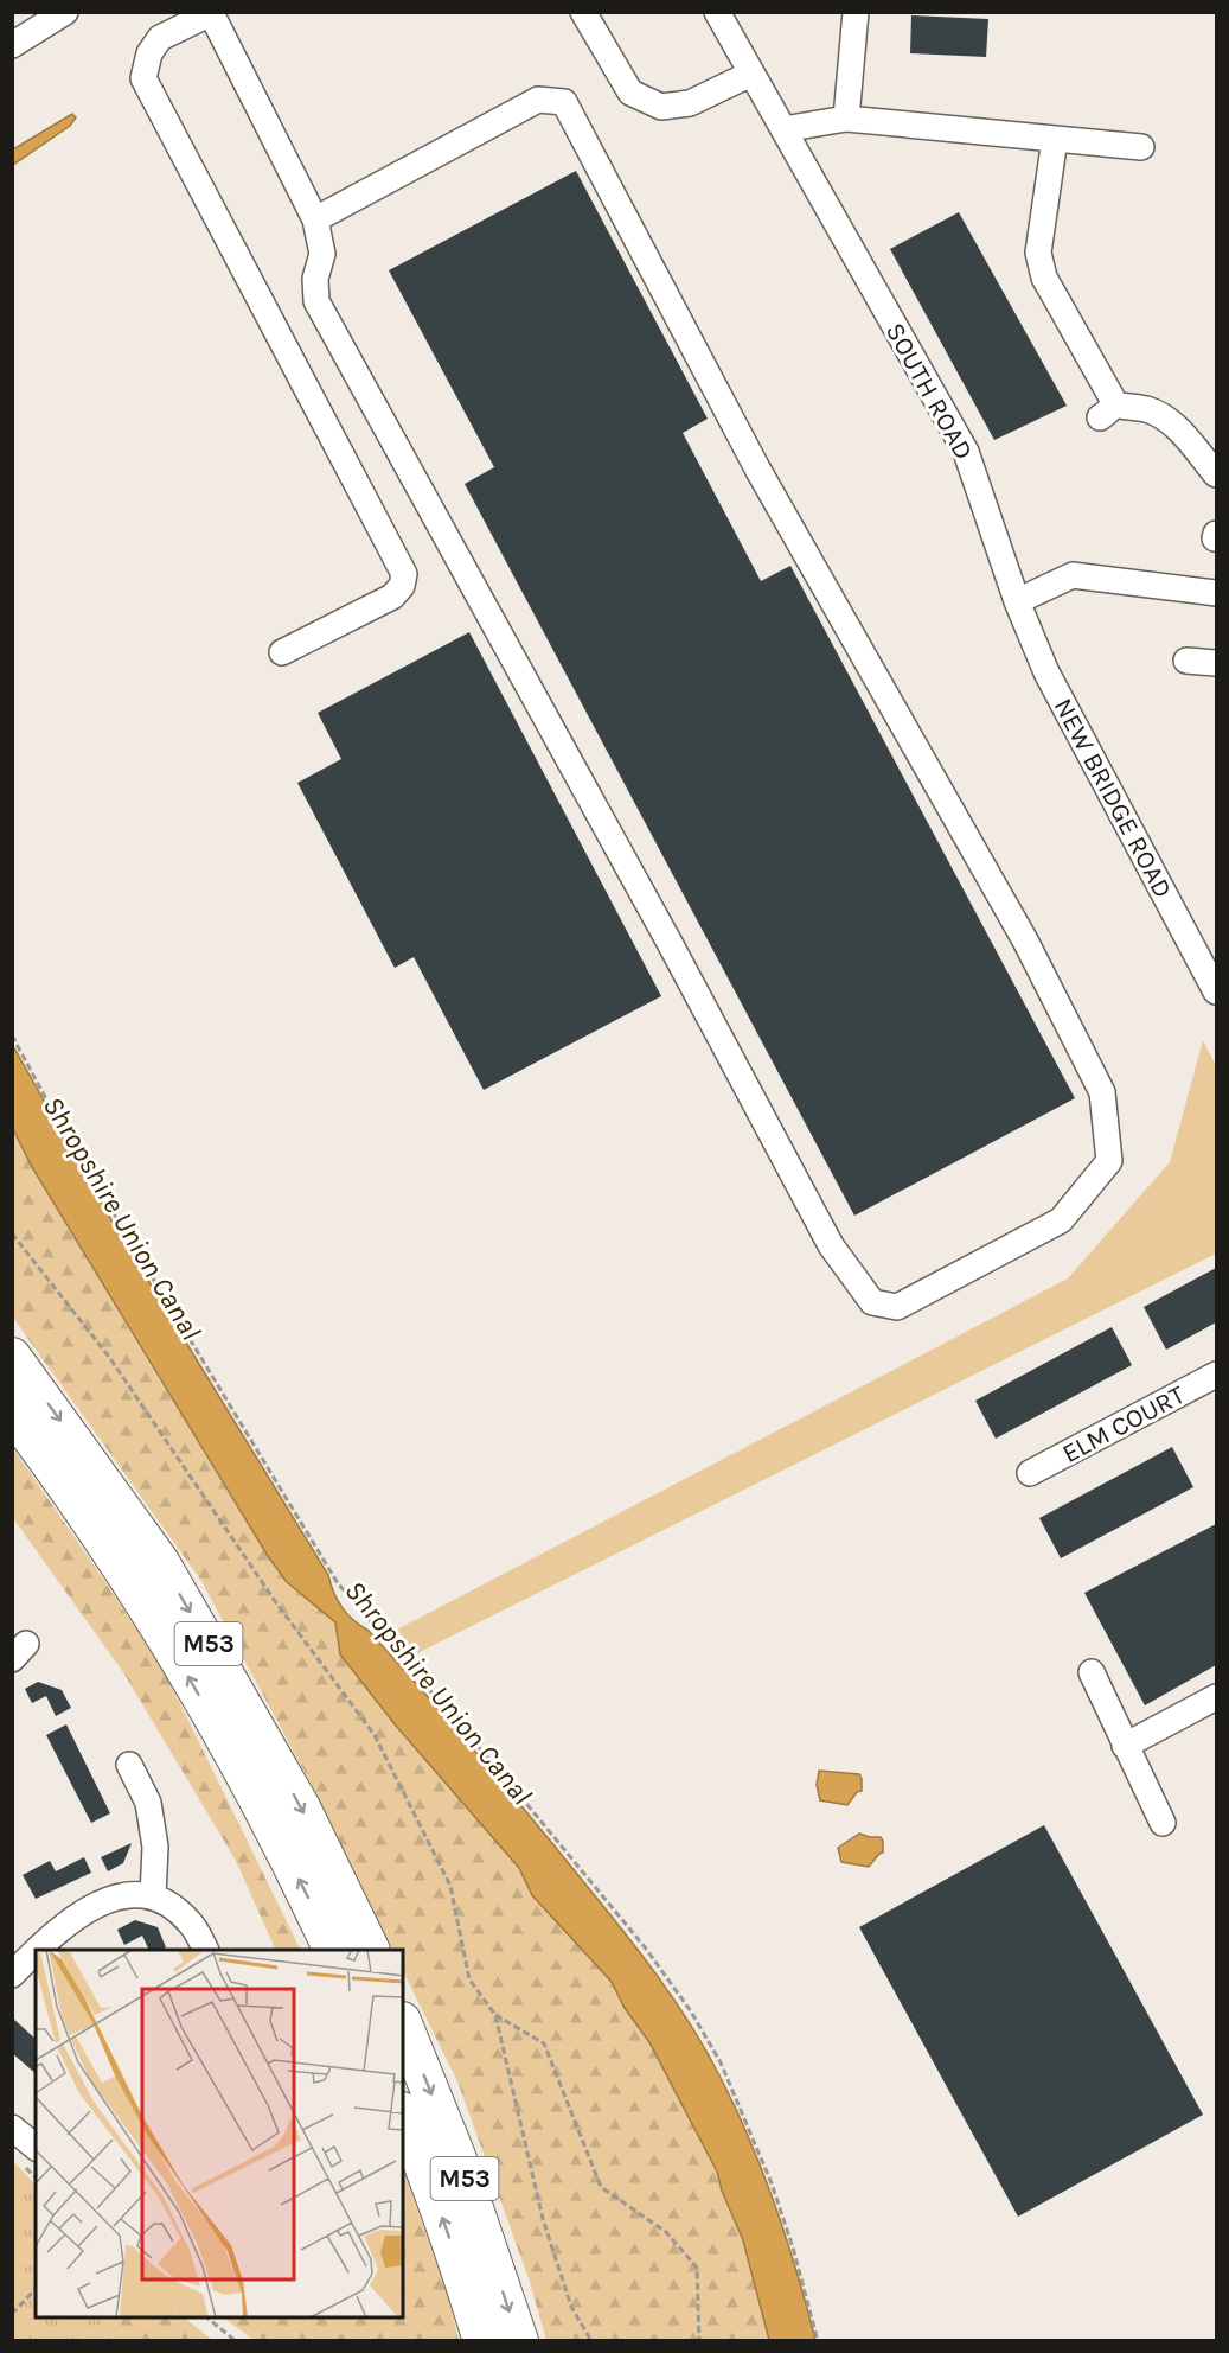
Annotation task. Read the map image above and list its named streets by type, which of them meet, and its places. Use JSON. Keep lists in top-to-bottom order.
{
  "streets": {
    "highway": ["M53"],
    "street": ["SOUTH ROAD", "NEW BRIDGE ROAD", "ELM COURT"]
  },
  "crossings": [
    ["SOUTH ROAD", "NEW BRIDGE ROAD"]
  ],
  "water": ["Shropshire Union Canal"]
}
